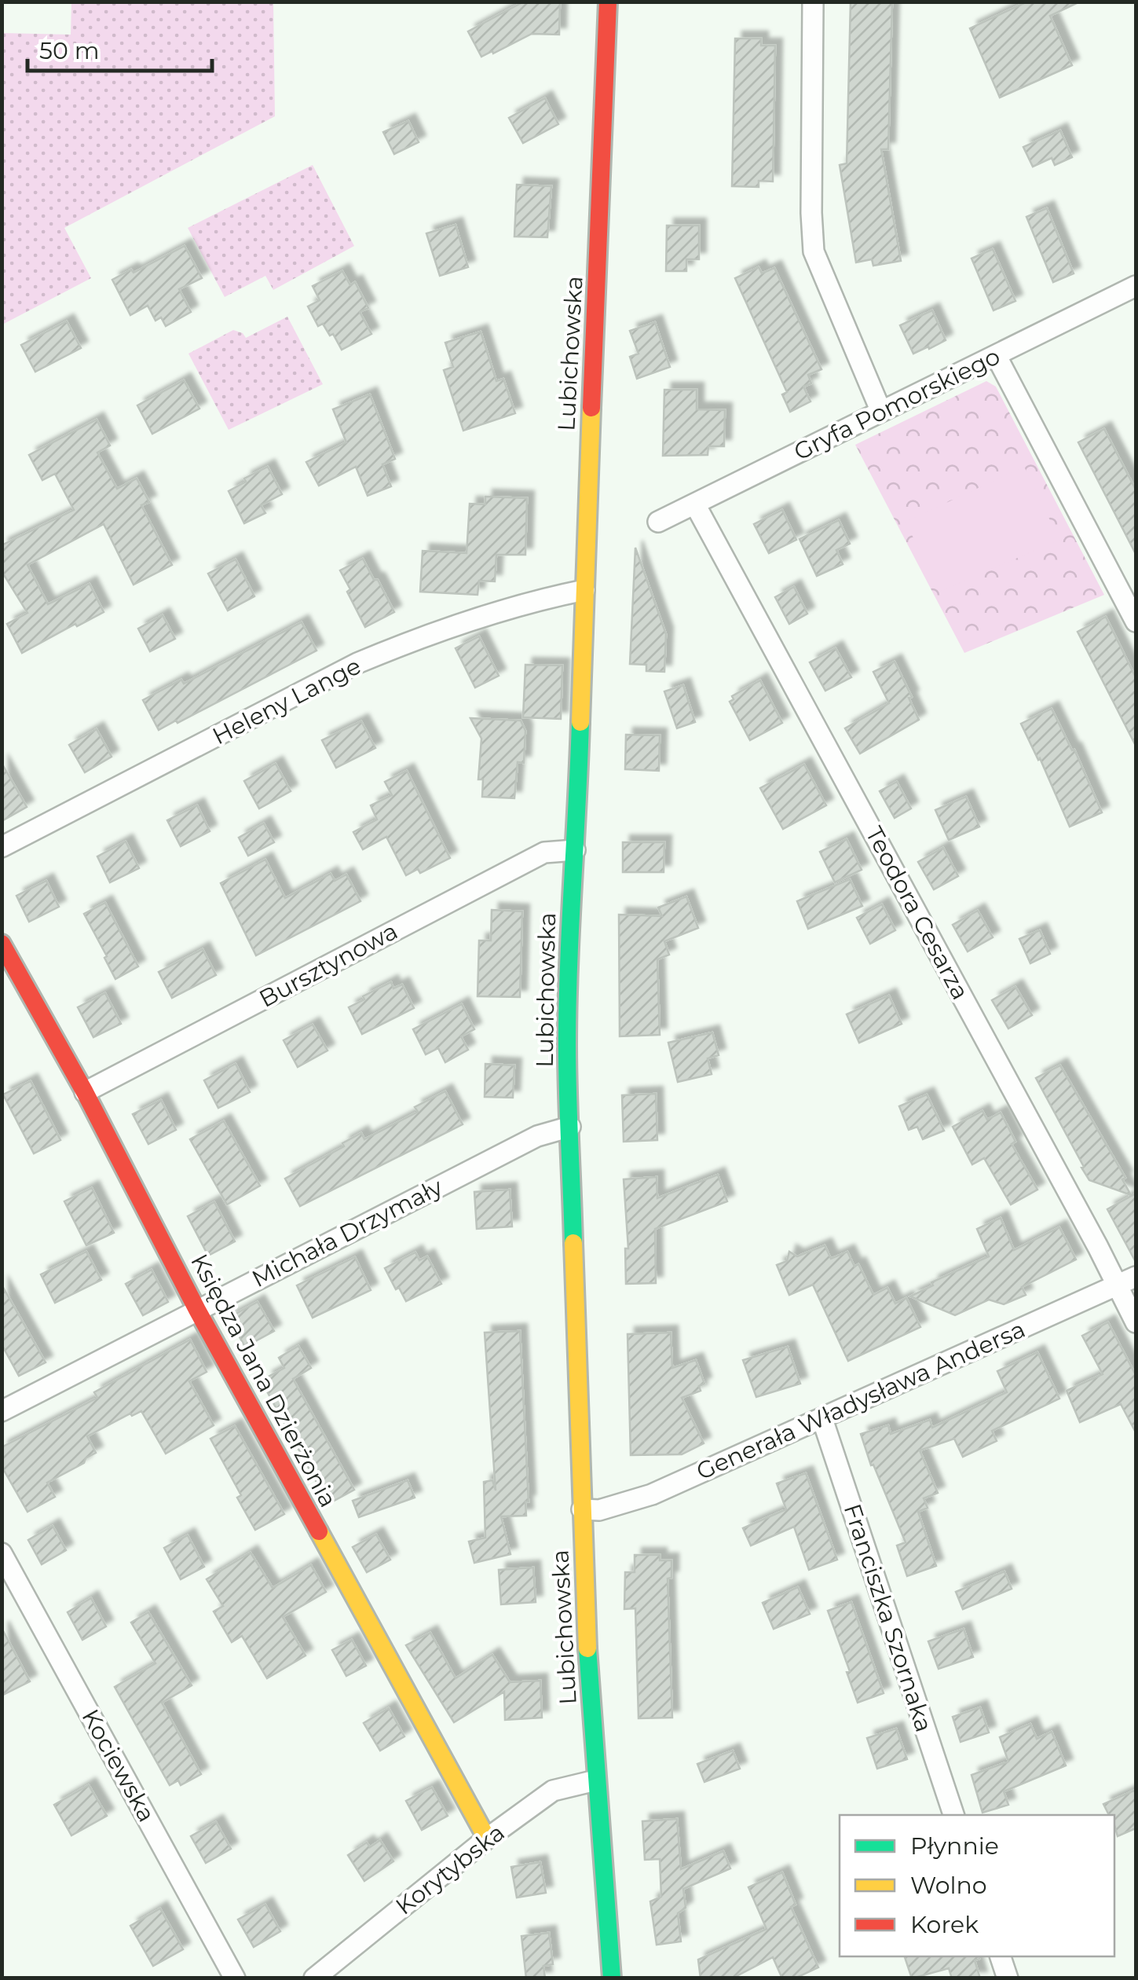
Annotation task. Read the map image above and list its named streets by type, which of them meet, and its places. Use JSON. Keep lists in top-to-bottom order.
{
  "streets": {
    "street": [
      "Lubichowska",
      "Gryfa Pomorskiego",
      "Heleny Lange",
      "Teodora Cesarza",
      "Bursztynowa",
      "Michała Drzymały",
      "Księdza Jana Dzierżonia",
      "Generała Władysława Andersa",
      "Franciszka Szornaka",
      "Kociewska",
      "Korytybska"
    ]
  },
  "crossings": [
    ["Lubichowska", "Heleny Lange"],
    ["Lubichowska", "Bursztynowa"],
    ["Lubichowska", "Michała Drzymały"],
    ["Lubichowska", "Generała Władysława Andersa"],
    ["Lubichowska", "Korytybska"],
    ["Gryfa Pomorskiego", "Teodora Cesarza"],
    ["Teodora Cesarza", "Generała Władysława Andersa"],
    ["Bursztynowa", "Księdza Jana Dzierżonia"],
    ["Michała Drzymały", "Księdza Jana Dzierżonia"],
    ["Księdza Jana Dzierżonia", "Korytybska"],
    ["Generała Władysława Andersa", "Franciszka Szornaka"]
  ],
  "legend": ["Płynnie", "Wolno", "Korek"],
  "scale_bar": "50 m"
}
